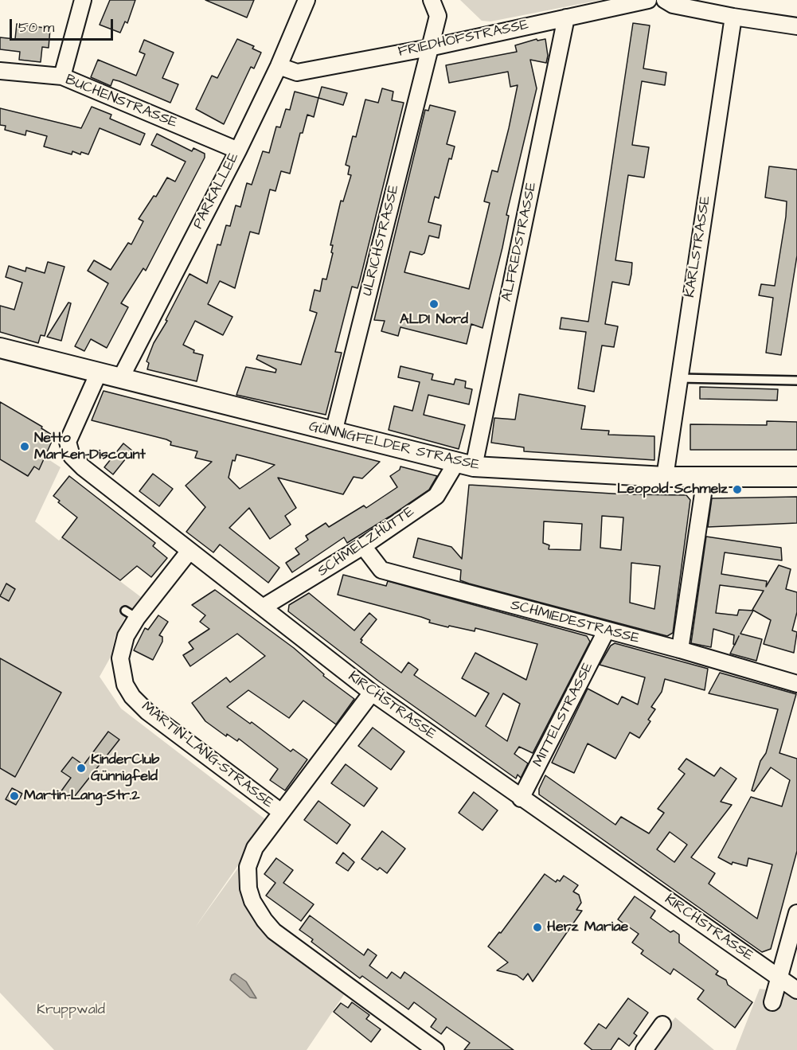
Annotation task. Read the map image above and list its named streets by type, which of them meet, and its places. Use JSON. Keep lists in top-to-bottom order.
{
  "streets": {
    "street": [
      "FRIEDHOFSTRASSE",
      "BUCHENSTRASSE",
      "PARKALLEE",
      "ULRICHSTRASSE",
      "ALFREDSTRASSE",
      "KARLSTRASSE",
      "GÜNNIGFELDER STRASSE",
      "SCHMELZHÜTTE",
      "SCHMIEDESTRASSE",
      "KIRCHSTRASSE",
      "MITTELSTRASSE",
      "MARTIN-LANG-STRASSE"
    ]
  },
  "crossings": [
    ["FRIEDHOFSTRASSE", "PARKALLEE"],
    ["FRIEDHOFSTRASSE", "ULRICHSTRASSE"],
    ["FRIEDHOFSTRASSE", "ALFREDSTRASSE"],
    ["BUCHENSTRASSE", "PARKALLEE"],
    ["PARKALLEE", "GÜNNIGFELDER STRASSE"],
    ["ULRICHSTRASSE", "GÜNNIGFELDER STRASSE"],
    ["ALFREDSTRASSE", "GÜNNIGFELDER STRASSE"],
    ["ALFREDSTRASSE", "SCHMELZHÜTTE"],
    ["KARLSTRASSE", "GÜNNIGFELDER STRASSE"],
    ["GÜNNIGFELDER STRASSE", "SCHMELZHÜTTE"],
    ["GÜNNIGFELDER STRASSE", "KIRCHSTRASSE"],
    ["SCHMELZHÜTTE", "SCHMIEDESTRASSE"],
    ["SCHMELZHÜTTE", "KIRCHSTRASSE"],
    ["SCHMIEDESTRASSE", "MITTELSTRASSE"],
    ["KIRCHSTRASSE", "MITTELSTRASSE"],
    ["KIRCHSTRASSE", "MARTIN-LANG-STRASSE"]
  ],
  "parks": ["Kruppwald"],
  "places": [
    "ALDI Nord",
    "Netto Marken-Discount",
    "Leopold Schmelz",
    "KinderClub Günnigfeld",
    "Martin-Lang-Str.2",
    "Herz Mariae"
  ],
  "scale_bar": "50 m"
}
